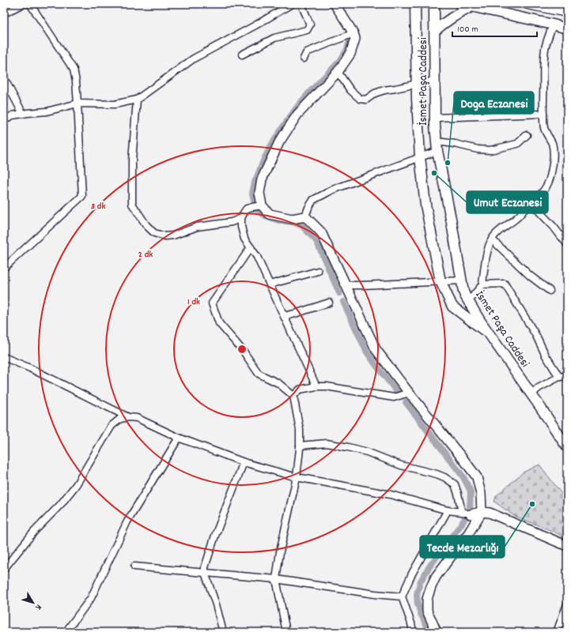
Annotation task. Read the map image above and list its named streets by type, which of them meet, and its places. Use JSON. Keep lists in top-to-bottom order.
{
  "streets": {
    "main road": ["İsmet Paşa Caddesi"]
  },
  "places": ["Doga Eczanesi", "Umut Eczanesi", "Tecde Mezarlığı"],
  "scale_bar": "100 m",
  "north": "bottom right",
  "rings": ["3 dk", "2 dk", "1 dk"]
}
